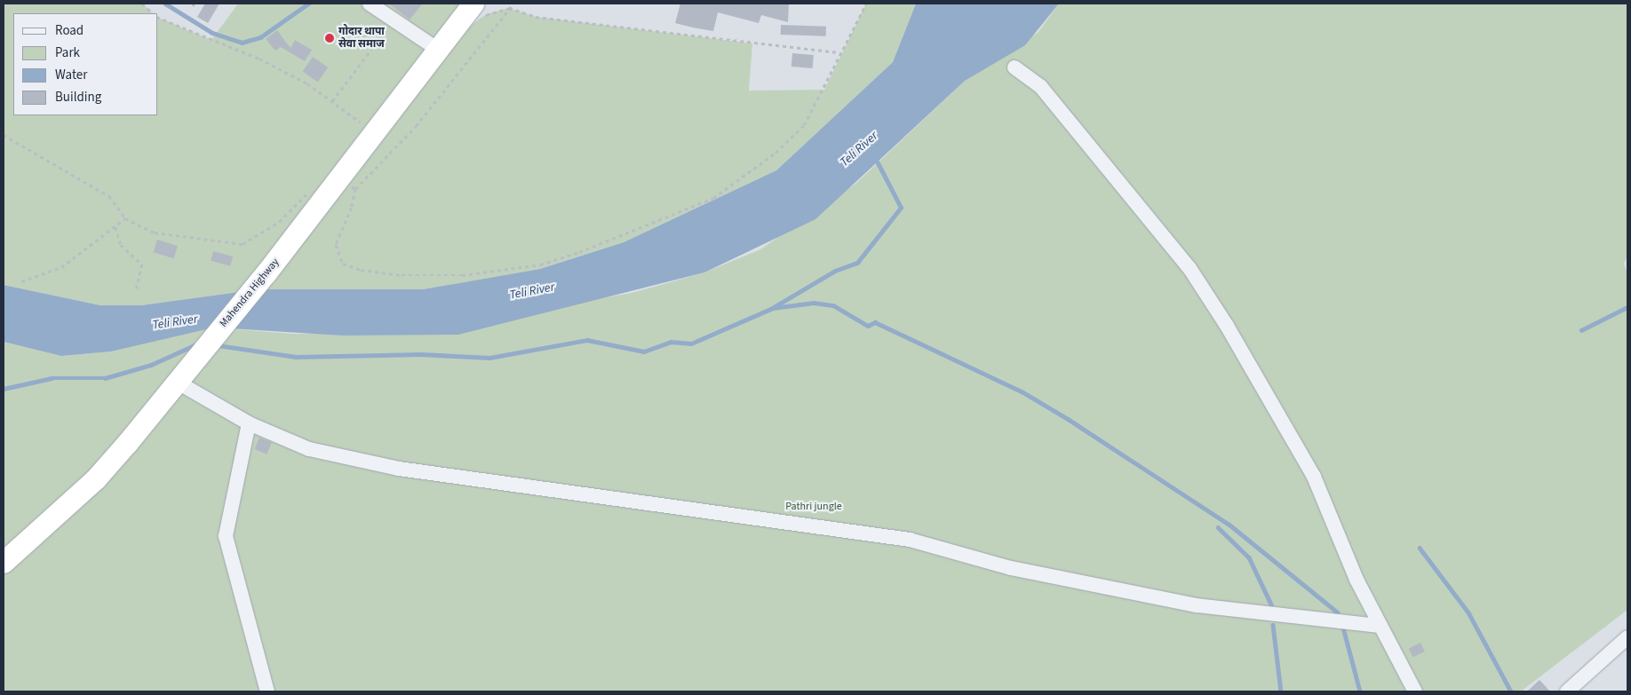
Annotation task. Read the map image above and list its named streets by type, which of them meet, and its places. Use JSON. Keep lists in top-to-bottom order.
{
  "streets": {
    "highway": ["Mahendra Highway"]
  },
  "water": ["Teli River"],
  "parks": ["Pathri jungle"],
  "places": ["गोदार थापा सेवा समाज"],
  "legend": [
    "Road",
    "Park",
    "Water",
    "Building"
  ]
}
